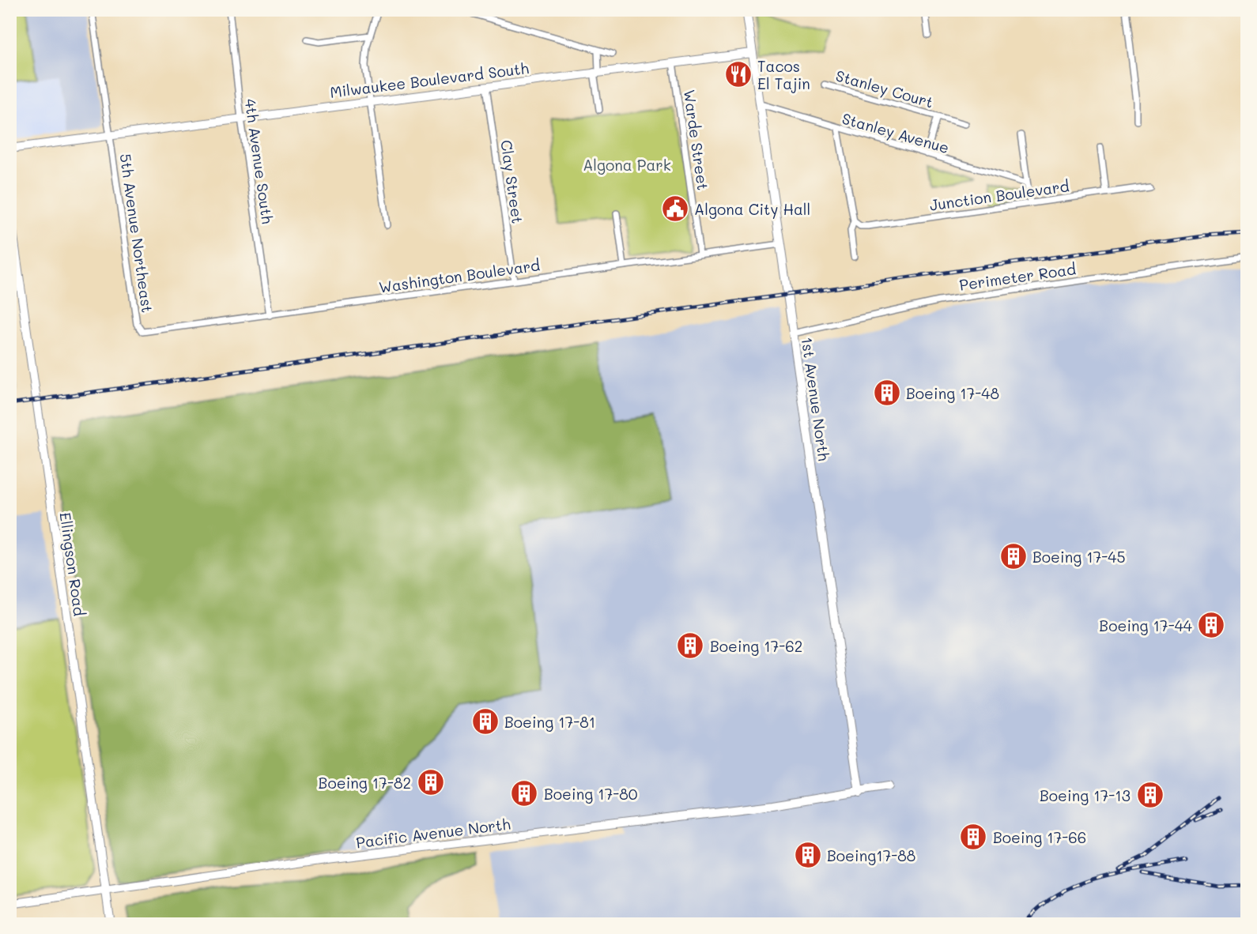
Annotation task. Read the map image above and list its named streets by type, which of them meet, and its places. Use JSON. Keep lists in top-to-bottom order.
{
  "streets": {
    "street": [
      "Milwaukee Boulevard South",
      "Stanley Court",
      "Stanley Avenue",
      "Warde Street",
      "4th Avenue South",
      "Clay Street",
      "Junction Boulevard",
      "5th Avenue Northeast",
      "Washington Boulevard",
      "Perimeter Road",
      "1st Avenue North",
      "Ellingson Road",
      "Pacific Avenue North"
    ]
  },
  "crossings": [
    ["Milwaukee Boulevard South", "Warde Street"],
    ["Milwaukee Boulevard South", "4th Avenue South"],
    ["Milwaukee Boulevard South", "Clay Street"],
    ["Milwaukee Boulevard South", "5th Avenue Northeast"],
    ["Milwaukee Boulevard South", "1st Avenue North"],
    ["Stanley Court", "Stanley Avenue"],
    ["Stanley Avenue", "1st Avenue North"],
    ["Warde Street", "Washington Boulevard"],
    ["4th Avenue South", "Washington Boulevard"],
    ["Clay Street", "Washington Boulevard"],
    ["5th Avenue Northeast", "Washington Boulevard"],
    ["Washington Boulevard", "1st Avenue North"],
    ["Perimeter Road", "1st Avenue North"],
    ["1st Avenue North", "Pacific Avenue North"],
    ["Ellingson Road", "Pacific Avenue North"]
  ],
  "parks": ["Algona Park"],
  "places": {
    "restaurant": ["Tacos El Tajin"],
    "public building": ["Algona City Hall"],
    "building": [
      "Boeing 17-48",
      "Boeing 17-45",
      "Boeing 17-44",
      "Boeing 17-62",
      "Boeing 17-81",
      "Boeing 17-82",
      "Boeing 17-80",
      "Boeing 17-13",
      "Boeing 17-66",
      "Boeing17-88"
    ]
  }
}
